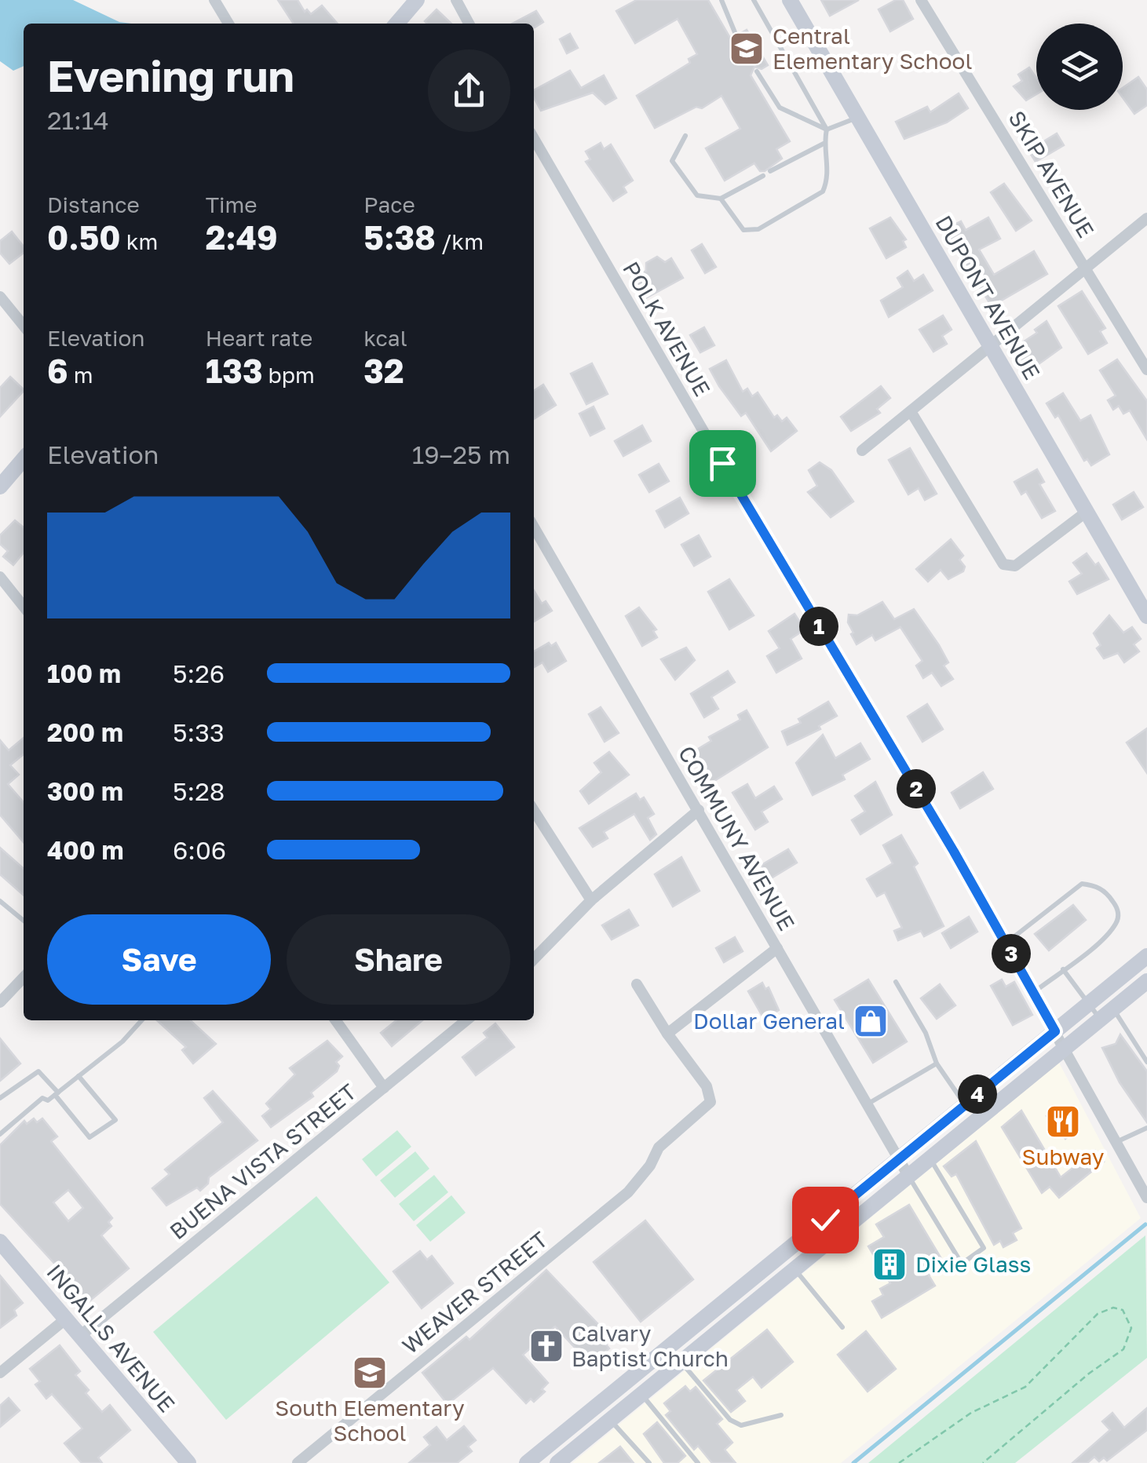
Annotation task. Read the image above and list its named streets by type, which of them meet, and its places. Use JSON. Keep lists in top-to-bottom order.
{
  "streets": {
    "main road": ["DUPONT AVENUE", "INGALLS AVENUE"],
    "street": [
      "SKIP AVENUE",
      "POLK AVENUE",
      "COMMUNY AVENUE",
      "BUENA VISTA STREET",
      "WEAVER STREET"
    ]
  },
  "crossings": [
    ["BUENA VISTA STREET", "INGALLS AVENUE"]
  ],
  "places": {
    "school or university": ["Central Elementary School", "South Elementary School"],
    "shop": ["Dollar General"],
    "restaurant": ["Subway"],
    "building": ["Dixie Glass"],
    "church": ["Calvary Baptist Church"]
  },
  "page": {
    "heading": ["Evening run", "21:14"],
    "stats": [
      ["Distance", "0.50 km"],
      ["Time", "2:49"],
      ["Pace", "5:38 /km"],
      ["Elevation", "6 m"],
      ["Heart rate", "133 bpm"],
      ["kcal", "32"]
    ],
    "chart": ["Elevation", "19–25 m"],
    "pins": [
      "1",
      "2",
      "3",
      "4"
    ],
    "list": [
      {
        "name": "100 m",
        "note": "5:26"
      },
      {
        "name": "200 m",
        "note": "5:33"
      },
      {
        "name": "300 m",
        "note": "5:28"
      },
      {
        "name": "400 m",
        "note": "6:06"
      }
    ],
    "buttons": ["Save", "Share"]
  }
}
